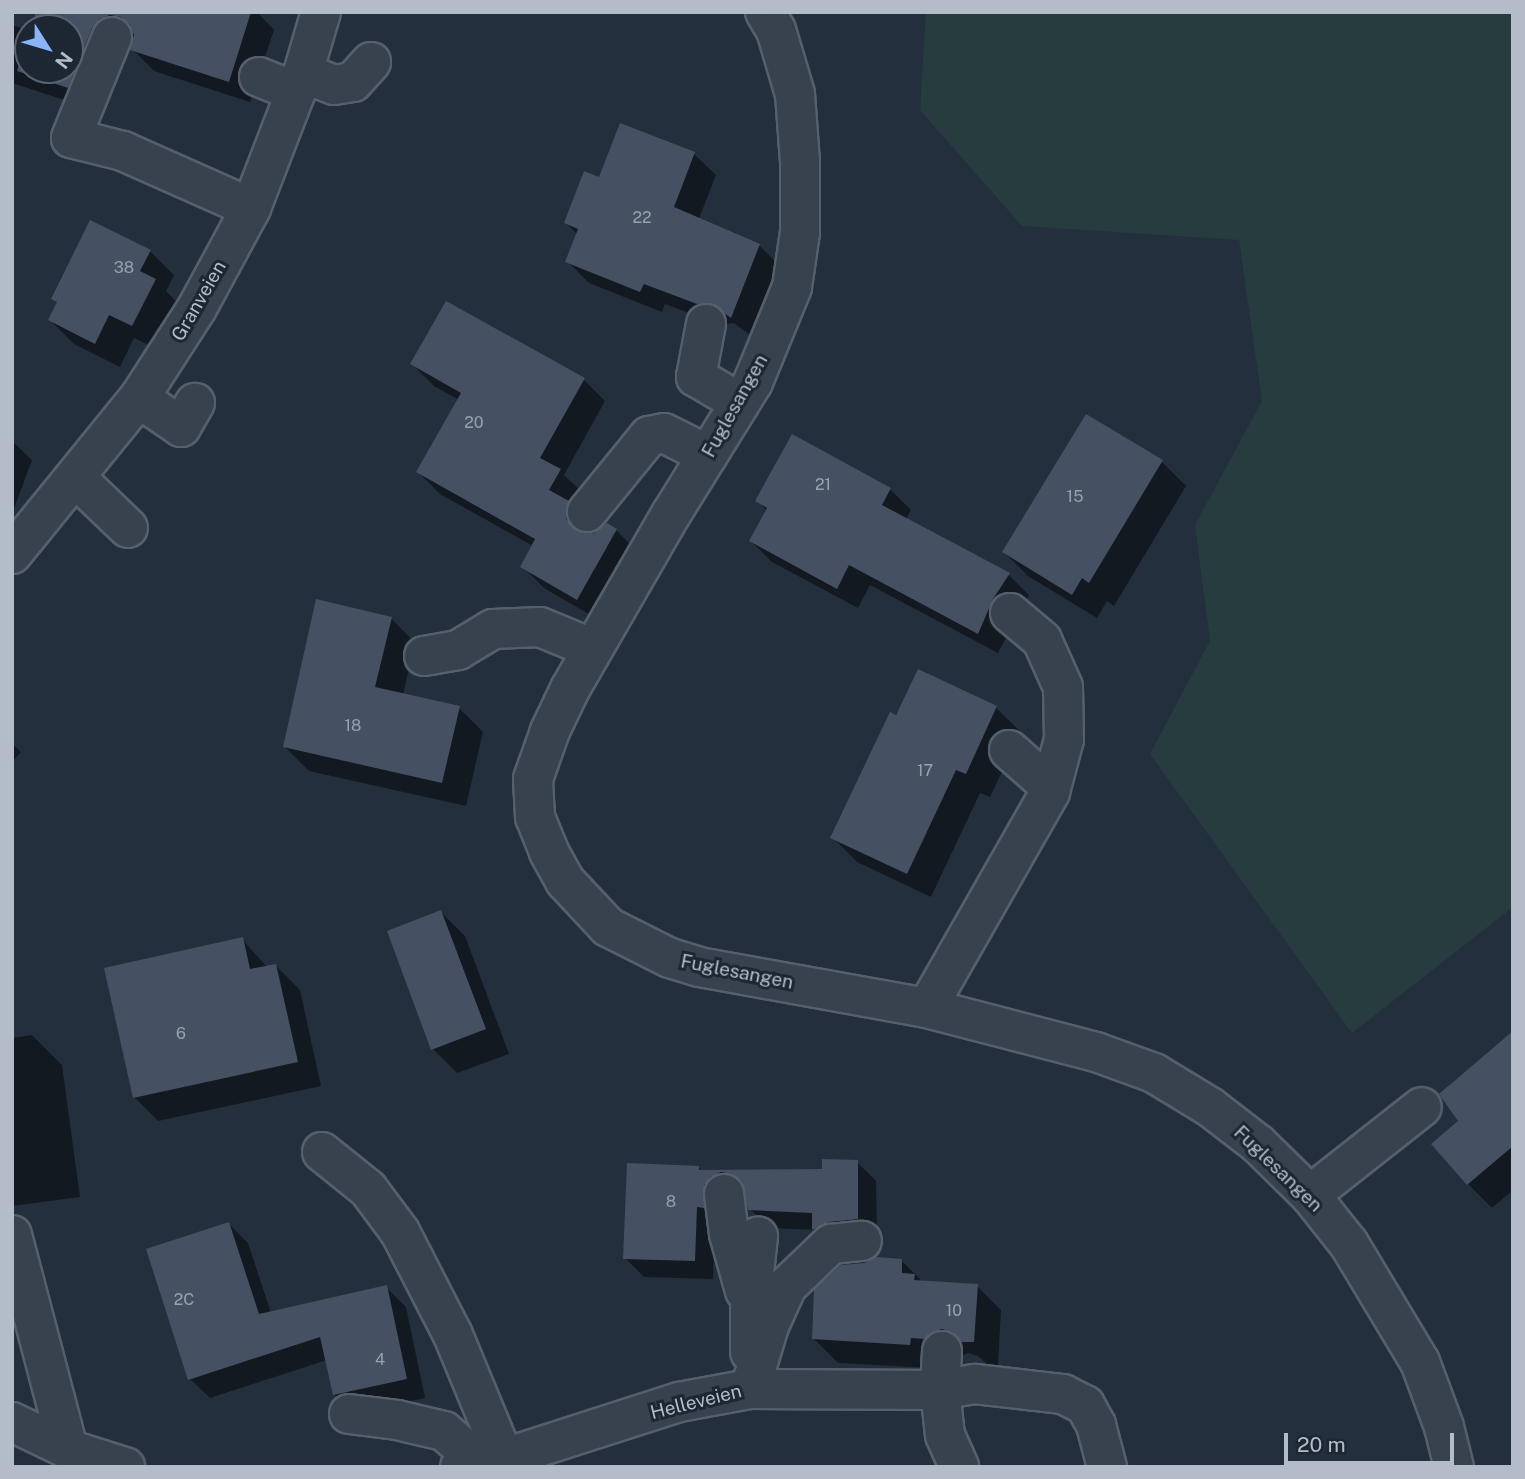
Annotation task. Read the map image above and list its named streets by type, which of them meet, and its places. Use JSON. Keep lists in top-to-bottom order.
{
  "streets": {
    "street": ["Granveien", "Fuglesangen", "Helleveien"]
  },
  "house_numbers": [
    "22",
    "38",
    "20",
    "21",
    "15",
    "18",
    "17",
    "6",
    "8",
    "2C",
    "10",
    "4"
  ],
  "scale_bar": "20 m",
  "north": "bottom right"
}
